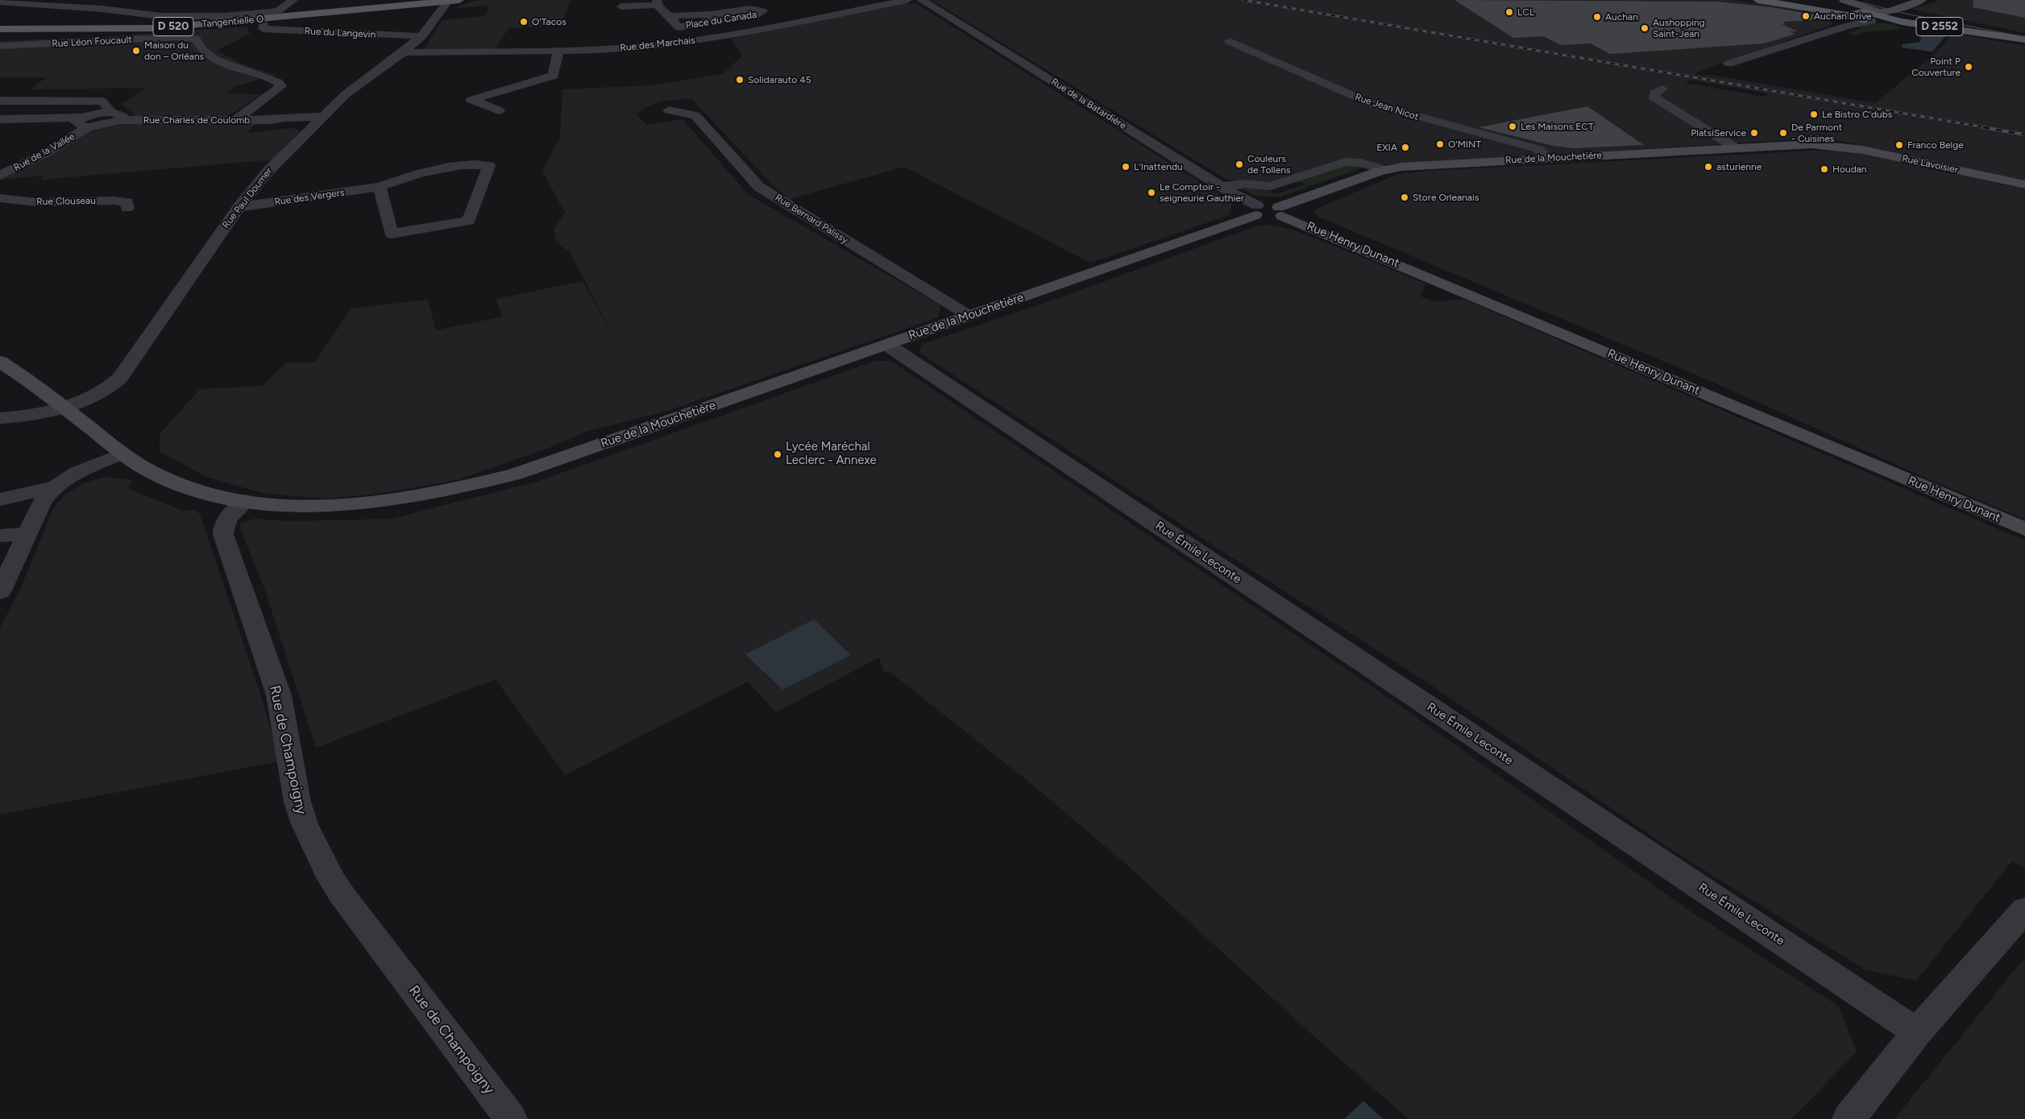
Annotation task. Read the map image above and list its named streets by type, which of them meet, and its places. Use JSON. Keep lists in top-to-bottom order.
{
  "streets": {
    "main road": ["Tangentielle O", "D 520", "D 2552"],
    "street": [
      "Place du Canada",
      "Rue du Langevin",
      "Rue Léon Foucault",
      "Rue des Marchais",
      "Rue de la Batardière",
      "Rue Jean Nicot",
      "Rue Charles de Coulomb",
      "Rue de la Vallée",
      "Rue de la Mouchetière",
      "Rue Lavoisier",
      "Rue des Vergers",
      "Rue Paul Doumer",
      "Rue Clouseau",
      "Rue Bernard Palissy",
      "Rue Henry Dunant",
      "Rue Émile Leconte",
      "Rue de Champoigny"
    ]
  },
  "crossings": [
    ["Tangentielle O", "D 520"],
    ["Tangentielle O", "Rue Paul Doumer"],
    ["D 520", "Rue Paul Doumer"],
    ["Rue du Langevin", "Rue Paul Doumer"],
    ["Rue Léon Foucault", "Rue Charles de Coulomb"],
    ["Rue des Marchais", "Rue Paul Doumer"],
    ["Rue de la Batardière", "Rue de la Mouchetière"],
    ["Rue Jean Nicot", "Rue de la Mouchetière"],
    ["Rue Charles de Coulomb", "Rue de la Vallée"],
    ["Rue Charles de Coulomb", "Rue Paul Doumer"],
    ["Rue de la Mouchetière", "Rue Lavoisier"],
    ["Rue de la Mouchetière", "Rue Paul Doumer"],
    ["Rue de la Mouchetière", "Rue Bernard Palissy"],
    ["Rue de la Mouchetière", "Rue Henry Dunant"],
    ["Rue de la Mouchetière", "Rue Émile Leconte"],
    ["Rue de la Mouchetière", "Rue de Champoigny"],
    ["Rue des Vergers", "Rue Paul Doumer"]
  ],
  "places": [
    "LCL",
    "Auchan Drive",
    "Auchan",
    "O'Tacos",
    "Aushopping Saint-Jean",
    "Maison du don – Orléans",
    "Point P Couverture",
    "Solidarauto 45",
    "Le Bistro C'dubs",
    "Les Maisons ECT",
    "PlatsiService",
    "De Parmont - Cuisines",
    "O'MINT",
    "Franco Belge",
    "EXIA",
    "Couleurs de Tollens",
    "L'Inattendu",
    "asturienne",
    "Houdan",
    "Le Comptoir - seigneurie Gauthier",
    "Store Orleanais",
    "Lycée Maréchal Leclerc - Annexe"
  ]
}
